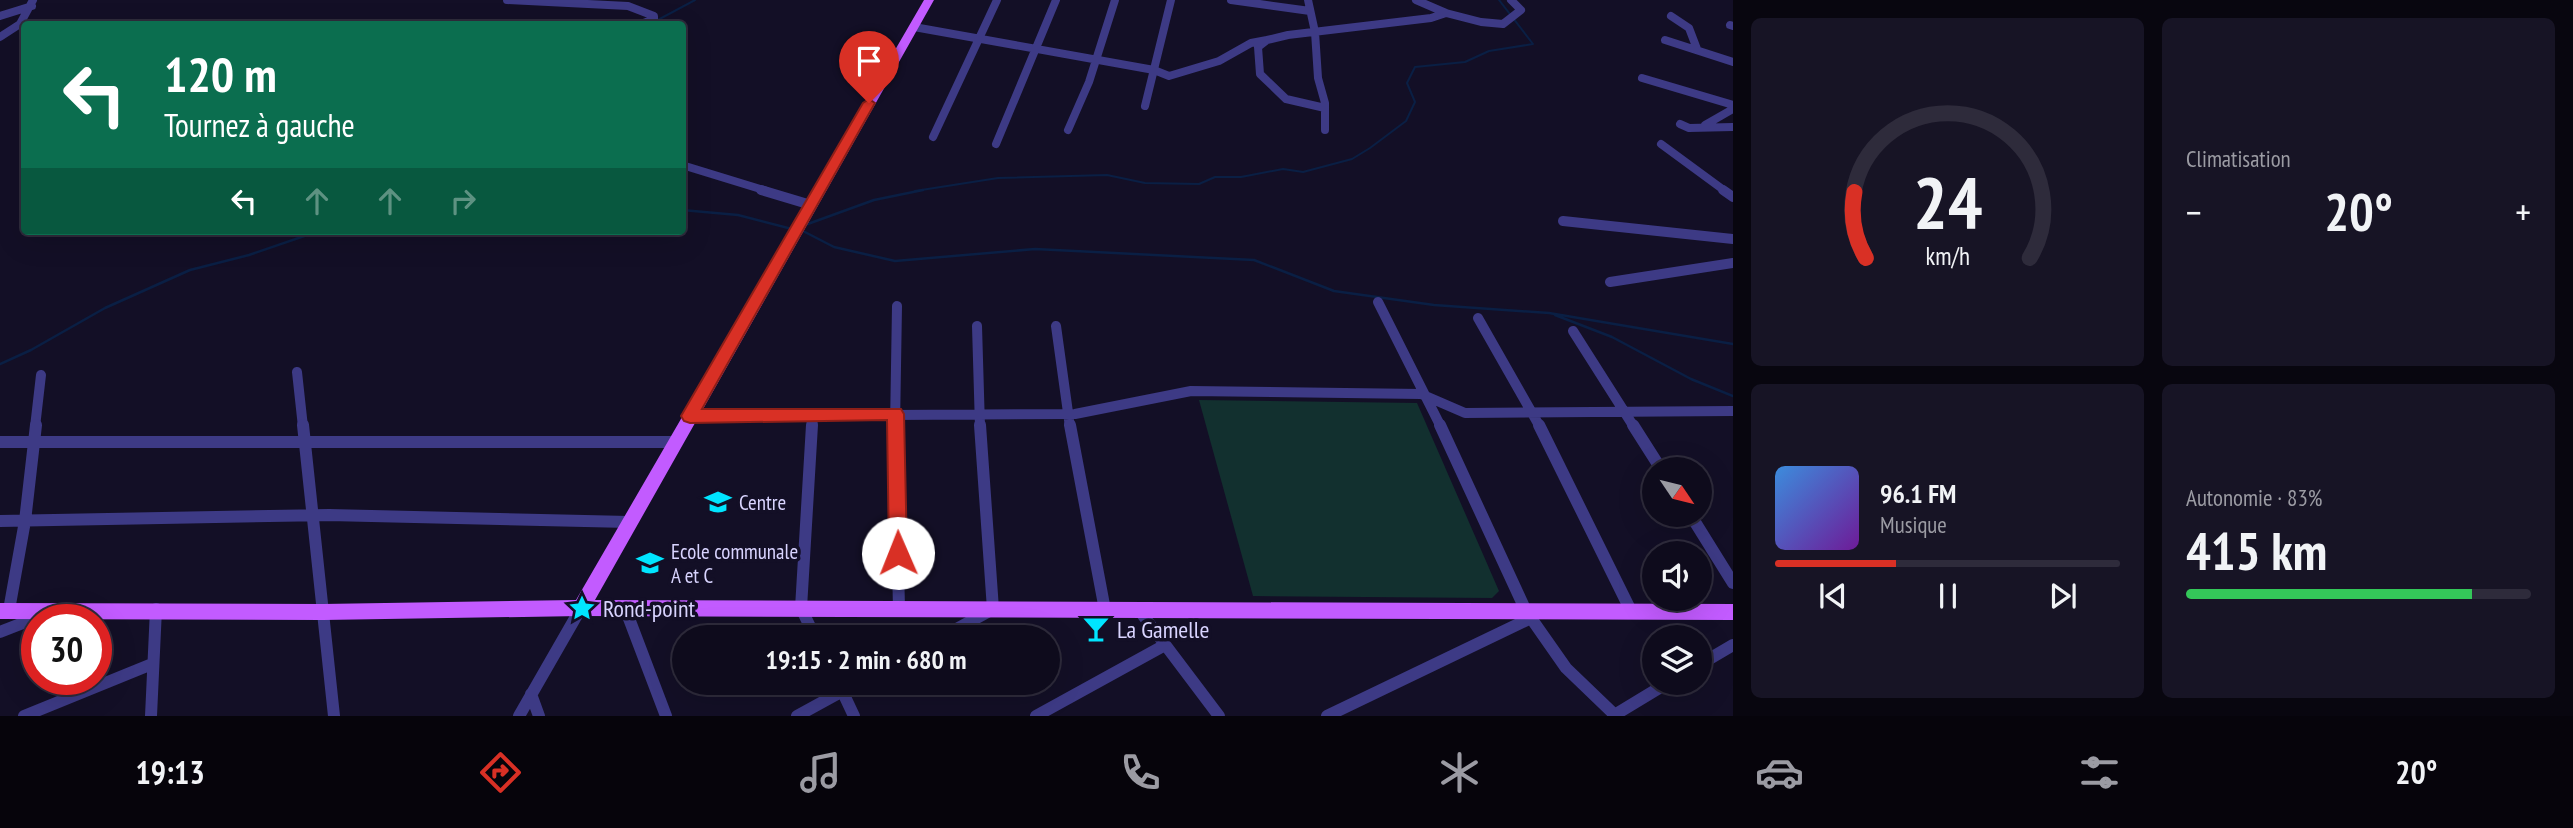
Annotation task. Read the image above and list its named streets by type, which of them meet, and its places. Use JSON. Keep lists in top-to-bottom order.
{
  "places": {
    "school or university": ["Centre", "Ecole communale A et C"],
    "place": ["Rond-point"],
    "bar": ["La Gamelle"]
  },
  "north": "bottom right",
  "page": {
    "tile": [
      "Climatisation",
      ["Autonomie · 83%", "415 km"]
    ],
    "turn": ["120 m", "Tournez à gauche"],
    "heat": ["−", "20°", "+"],
    "song": ["96.1 FM", "Musique"],
    "limit": "30",
    "trip": "19:15 · 2 min · 680 m",
    "tabs": ["19:13", "20°"],
    "gauge": ["24", "km/h"]
  }
}
